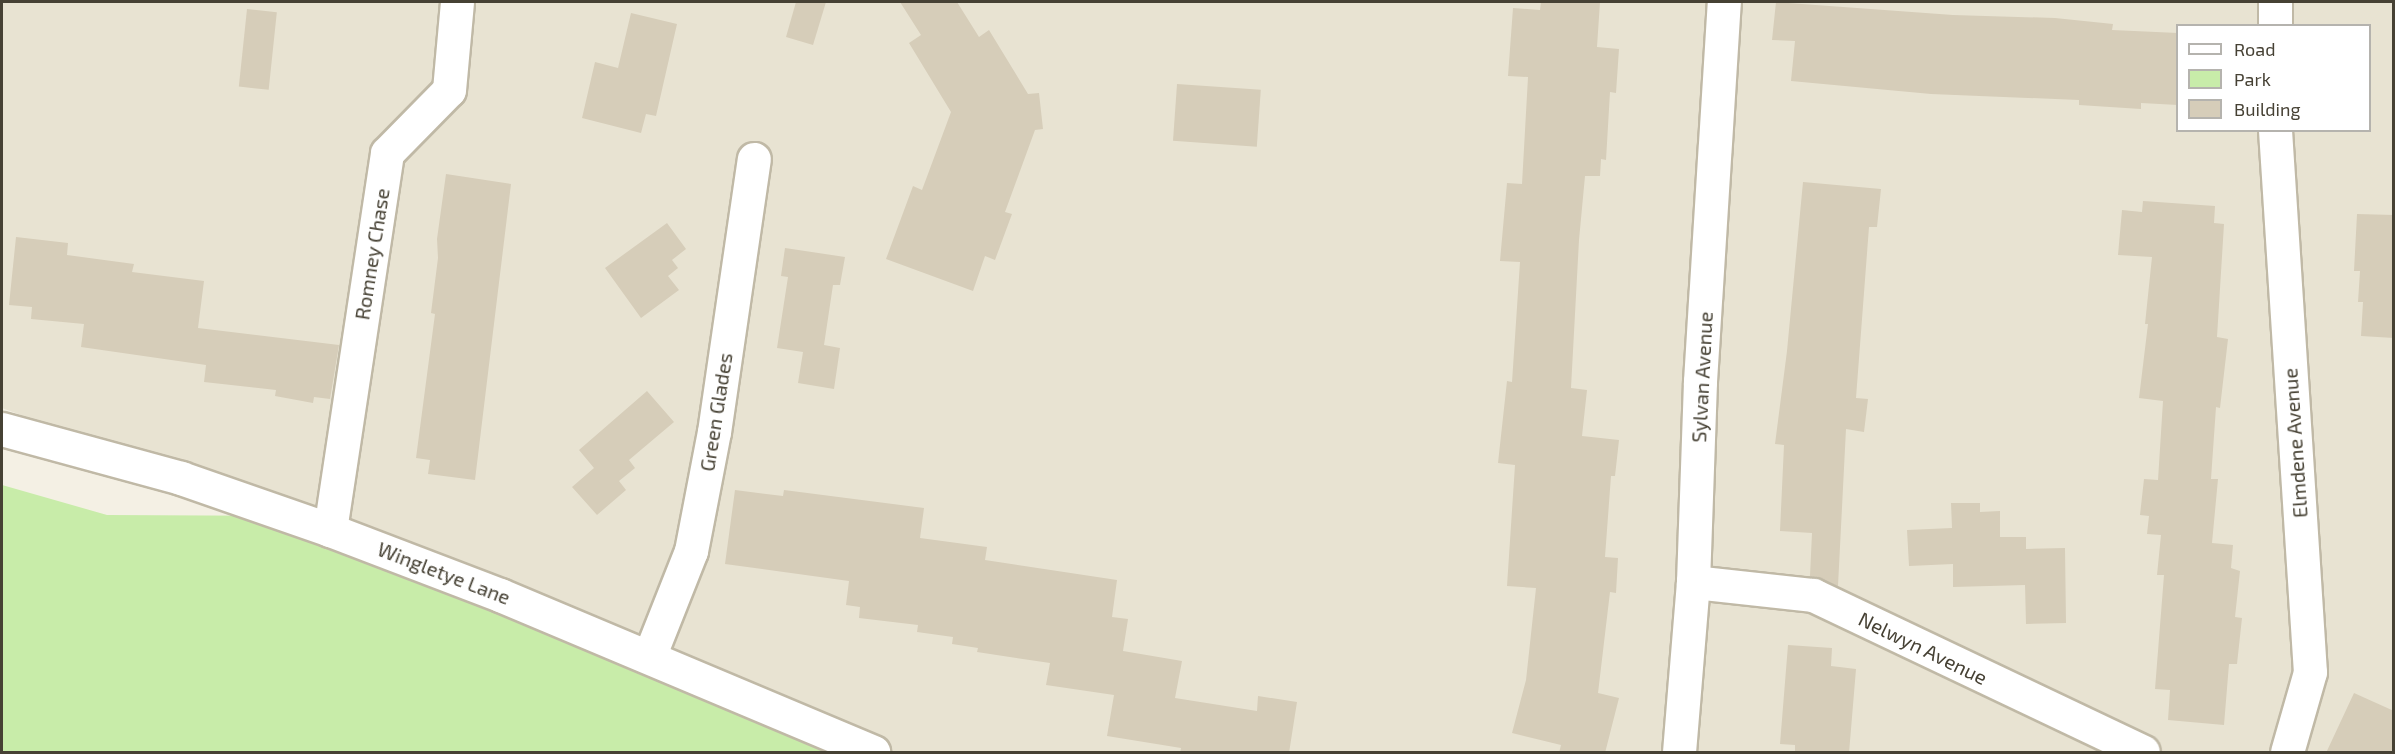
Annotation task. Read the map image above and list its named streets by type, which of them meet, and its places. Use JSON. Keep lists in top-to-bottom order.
{
  "streets": {
    "street": [
      "Romney Chase",
      "Sylvan Avenue",
      "Green Glades",
      "Elmdene Avenue",
      "Wingletye Lane",
      "Nelwyn Avenue"
    ]
  },
  "crossings": [
    ["Romney Chase", "Wingletye Lane"],
    ["Sylvan Avenue", "Nelwyn Avenue"],
    ["Green Glades", "Wingletye Lane"]
  ],
  "legend": ["Road", "Park", "Building"]
}
